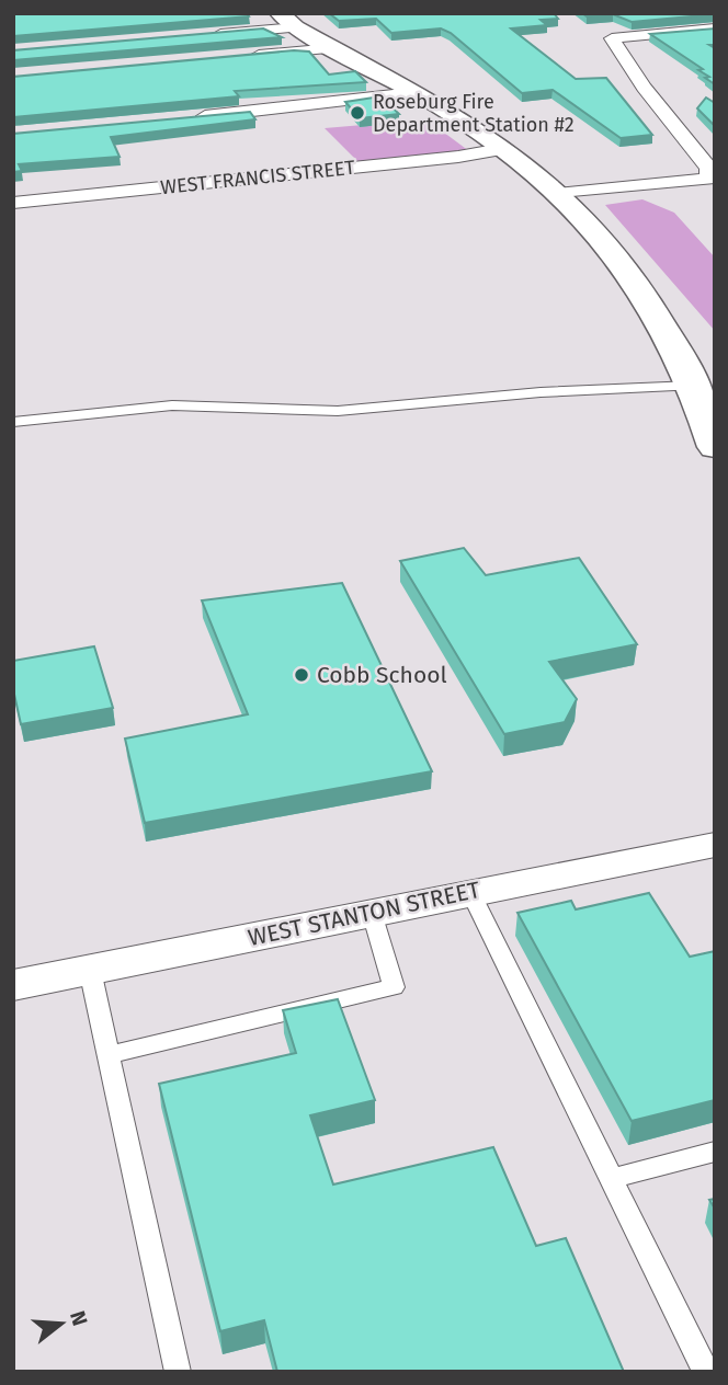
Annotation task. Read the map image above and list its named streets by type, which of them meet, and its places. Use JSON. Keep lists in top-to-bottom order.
{
  "streets": {
    "street": ["WEST FRANCIS STREET", "WEST STANTON STREET"]
  },
  "places": ["Roseburg Fire Department Station #2", "Cobb School"],
  "north": "right"
}
